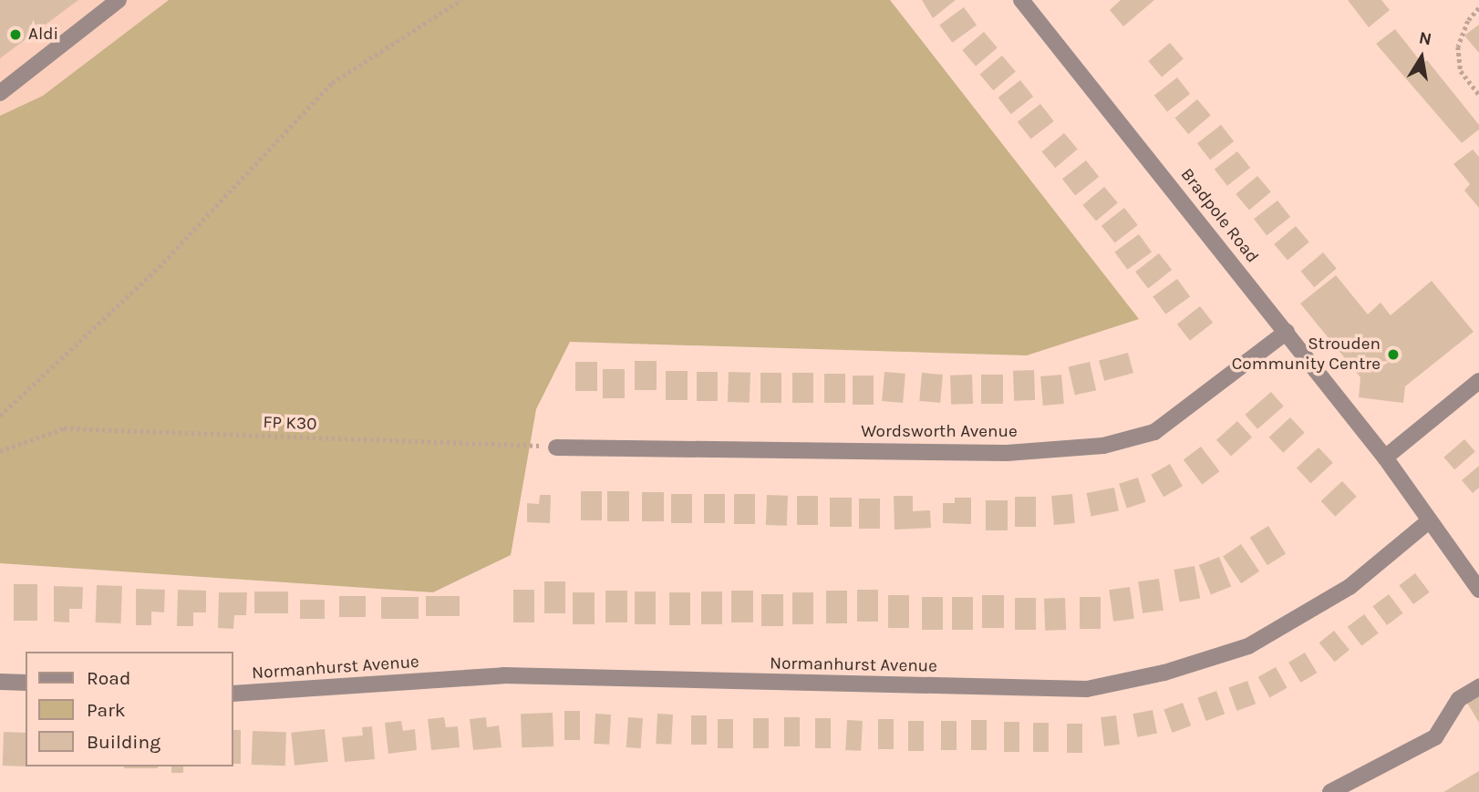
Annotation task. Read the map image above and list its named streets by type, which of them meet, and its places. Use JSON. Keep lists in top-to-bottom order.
{
  "streets": {
    "street": ["Bradpole Road", "Wordsworth Avenue", "Normanhurst Avenue"],
    "path": ["FP K30"]
  },
  "crossings": [
    ["Bradpole Road", "Wordsworth Avenue"],
    ["Bradpole Road", "Normanhurst Avenue"],
    ["FP K30", "Wordsworth Avenue"]
  ],
  "places": ["Aldi", "Strouden Community Centre"],
  "legend": ["Road", "Park", "Building"],
  "north": "top"
}
